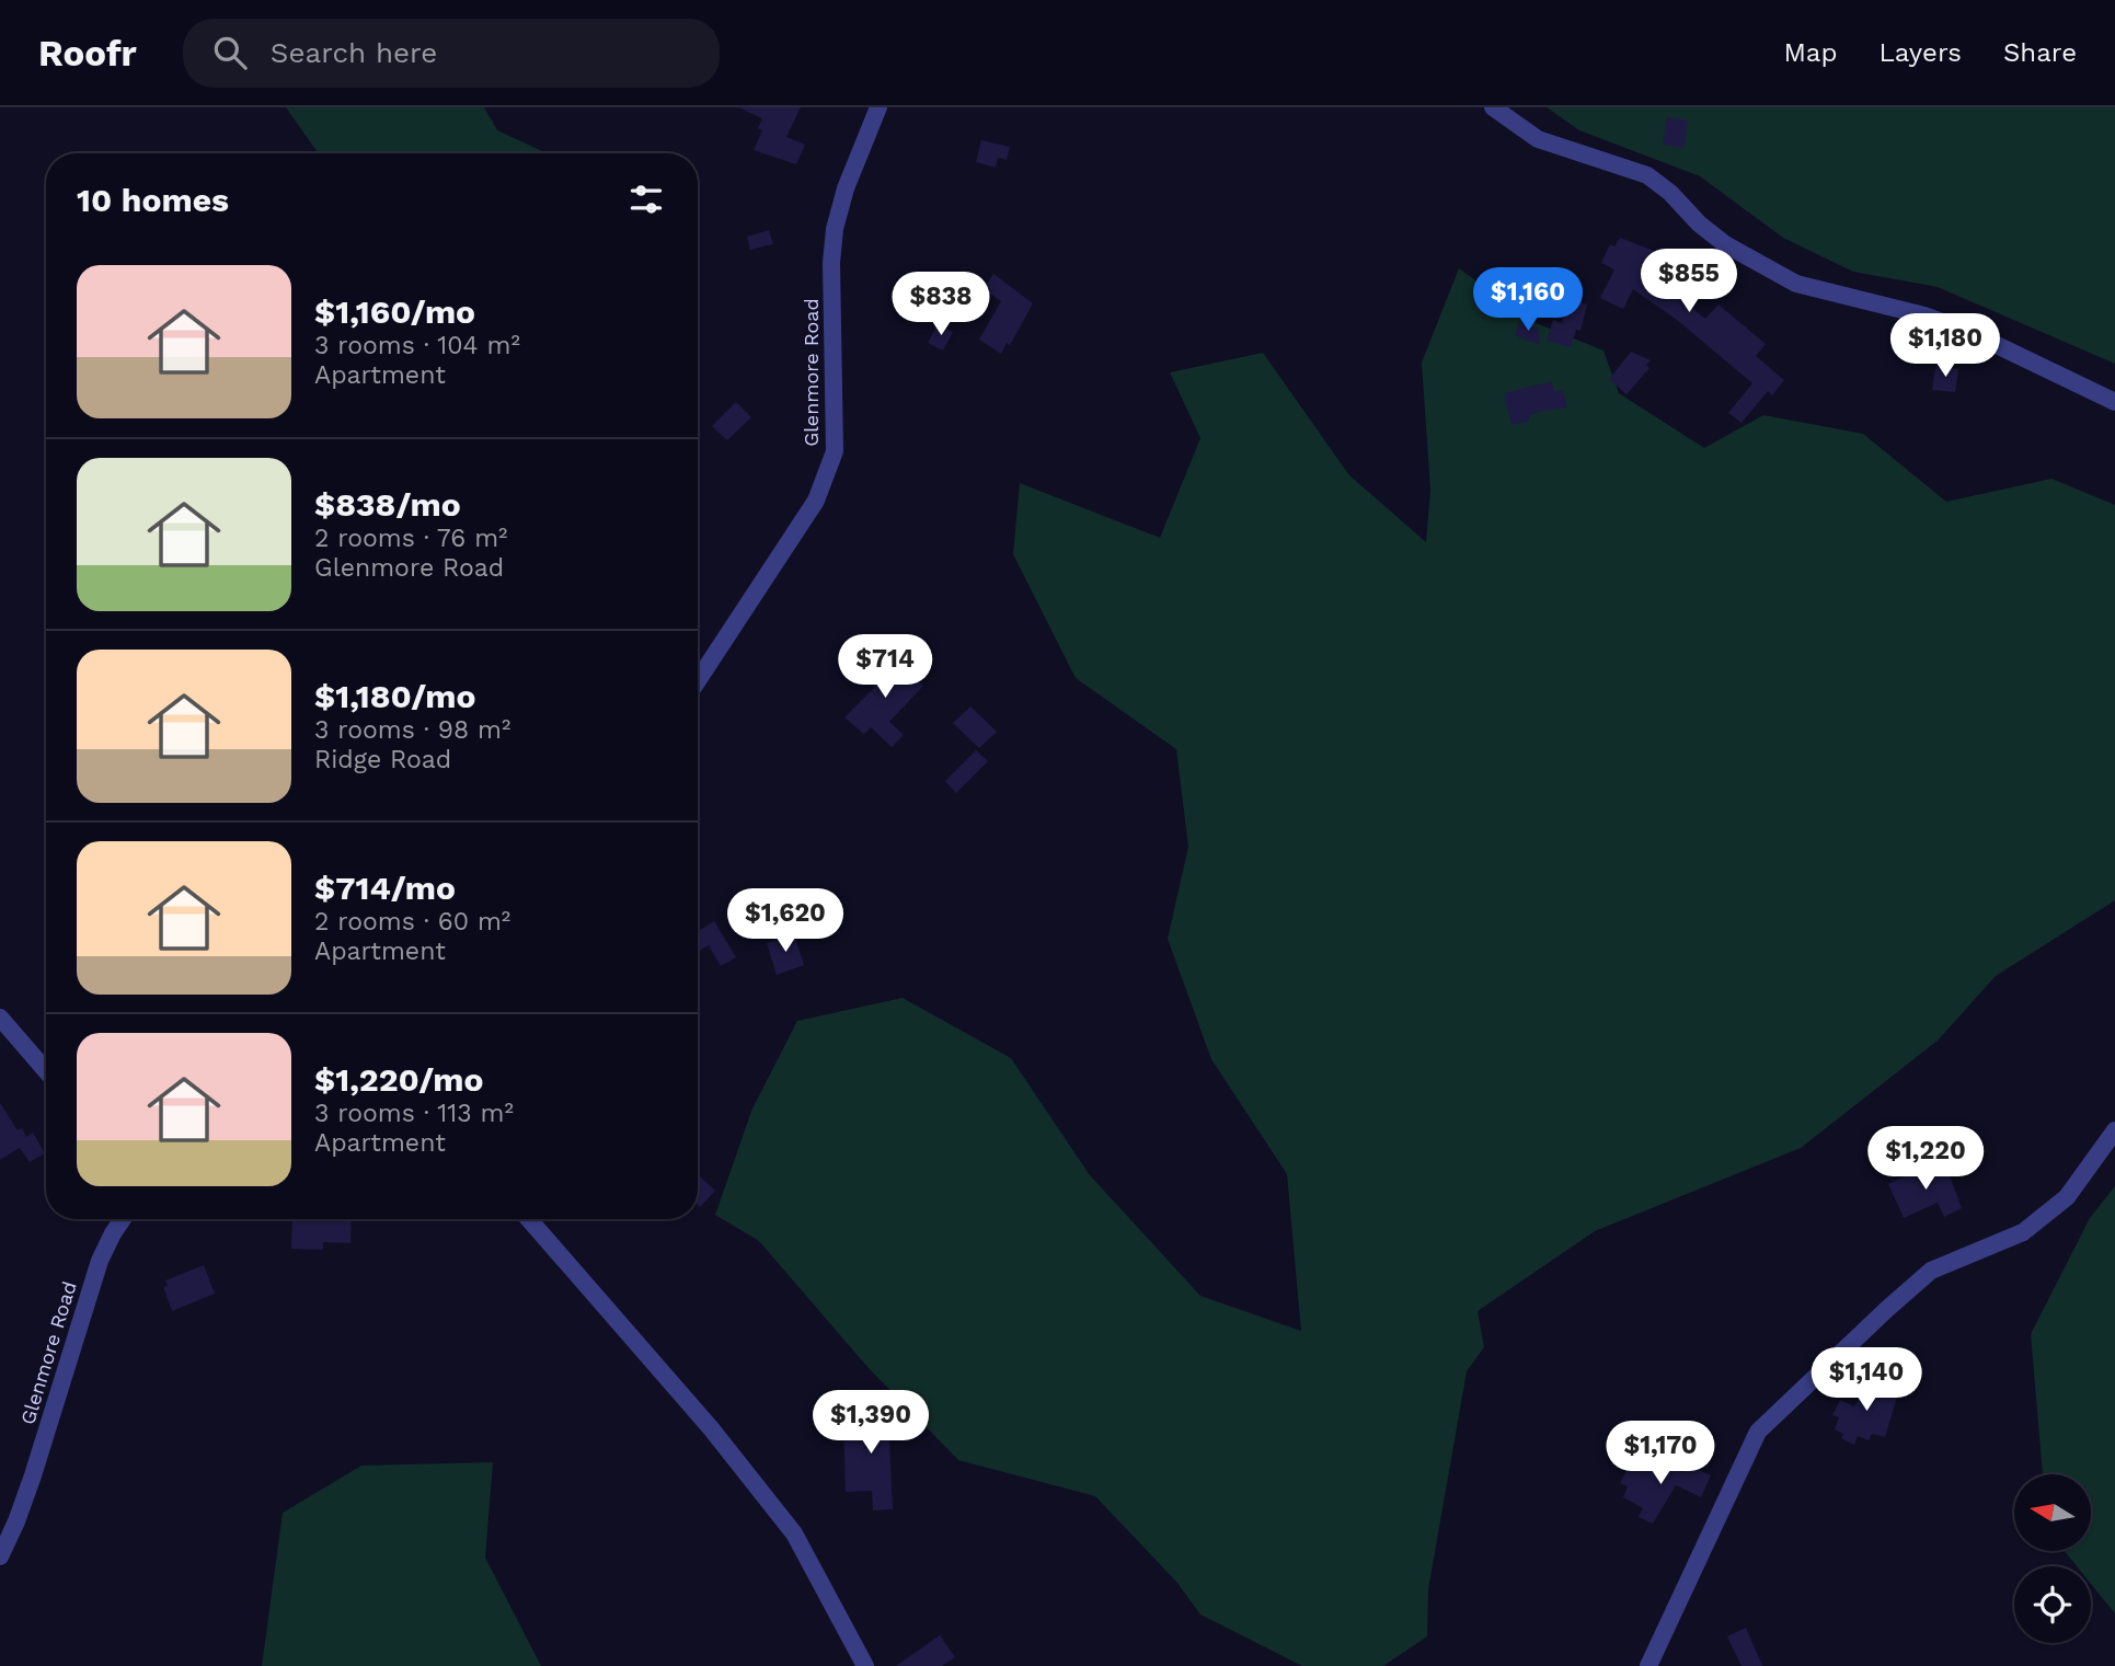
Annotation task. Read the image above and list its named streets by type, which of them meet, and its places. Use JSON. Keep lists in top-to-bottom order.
{
  "streets": {
    "street": ["Glenmore Road"]
  },
  "north": "left",
  "page": {
    "header": "Roofr",
    "search": "Search here",
    "nav": ["Map", "Layers", "Share"],
    "heading": "10 homes",
    "list": [
      {
        "name": "$1,160/mo",
        "note": "3 rooms · 104 m² · Apartment"
      },
      {
        "name": "$838/mo",
        "note": "2 rooms · 76 m² · Glenmore Road"
      },
      {
        "name": "$1,180/mo",
        "note": "3 rooms · 98 m² · Ridge Road"
      },
      {
        "name": "$714/mo",
        "note": "2 rooms · 60 m² · Apartment"
      },
      {
        "name": "$1,220/mo",
        "note": "3 rooms · 113 m² · Apartment"
      }
    ],
    "price": [
      "$855",
      "$1,160",
      "$838",
      "$1,180",
      "$714",
      "$1,620",
      "$1,220",
      "$1,140",
      "$1,390",
      "$1,170"
    ]
  }
}
